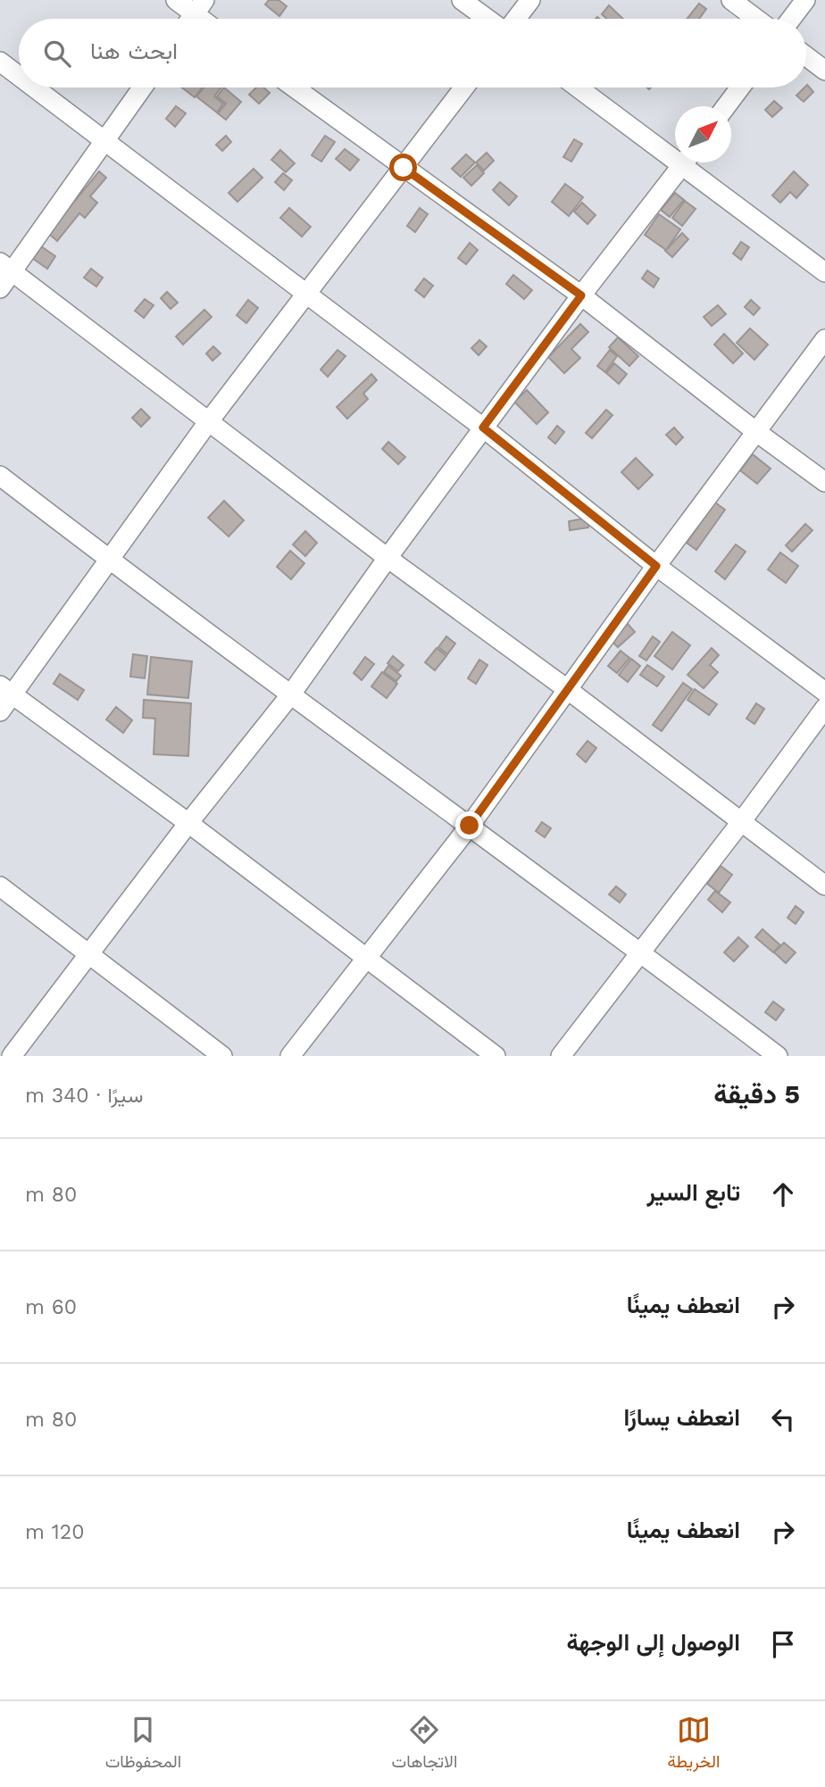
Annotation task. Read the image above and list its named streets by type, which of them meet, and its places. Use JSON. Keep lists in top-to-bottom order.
{
  "north": "top right",
  "page": {
    "search": "ابحث هنا",
    "heading": ["5 دقيقة", "سيرًا · 340 m"],
    "list": [
      ["تابع السير", "80 m"],
      ["انعطف يمينًا", "60 m"],
      ["انعطف يسارًا", "80 m"],
      ["انعطف يمينًا", "120 m"],
      "الوصول إلى الوجهة"
    ],
    "nav": ["الخريطة", "الاتجاهات", "المحفوظات"]
  }
}
